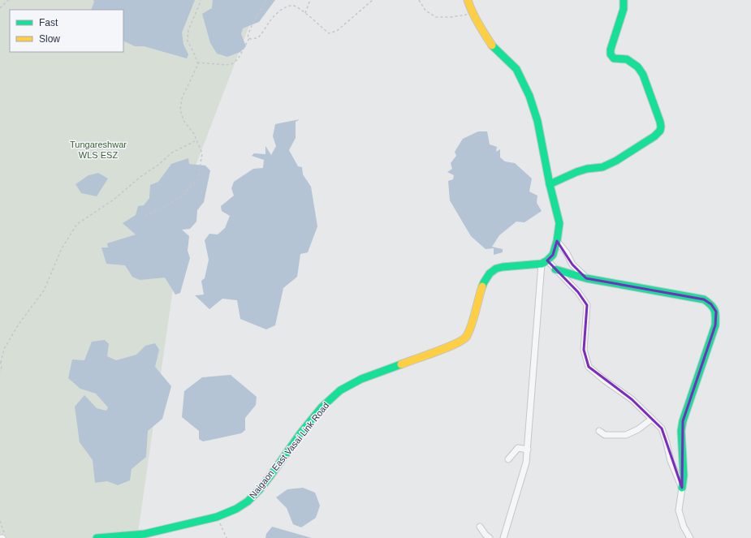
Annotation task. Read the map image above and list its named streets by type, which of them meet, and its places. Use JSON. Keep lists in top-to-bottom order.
{
  "streets": {
    "street": ["Naigaon East Vasai Link Road"]
  },
  "parks": ["Tungareshwar WLS ESZ"],
  "legend": ["Fast", "Slow"]
}
